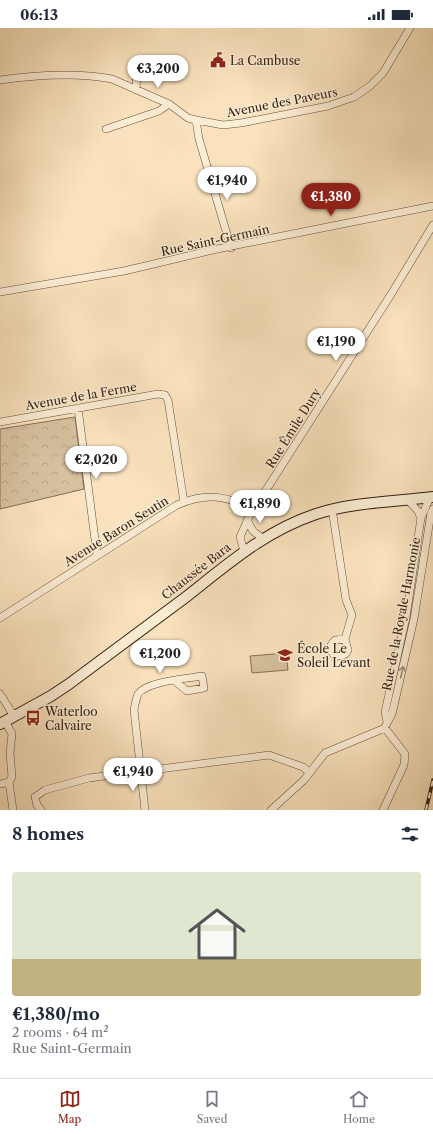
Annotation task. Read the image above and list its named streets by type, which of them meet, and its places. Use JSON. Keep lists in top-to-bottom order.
{
  "streets": {
    "main road": ["Chaussée Bara"],
    "street": [
      "Avenue des Paveurs",
      "Rue Saint-Germain",
      "Avenue de la Ferme",
      "Rue Émile Dury",
      "Avenue Baron Seutin",
      "Rue de la Royale Harmonie"
    ]
  },
  "crossings": [
    ["Avenue de la Ferme", "Avenue Baron Seutin"],
    ["Rue Émile Dury", "Avenue Baron Seutin"],
    ["Rue Émile Dury", "Chaussée Bara"],
    ["Chaussée Bara", "Rue de la Royale Harmonie"]
  ],
  "places": {
    "public building": ["La Cambuse"],
    "school or university": ["École Le Soleil Levant"],
    "bus stop": ["Waterloo Calvaire"]
  },
  "page": {
    "status": "06:13",
    "price": [
      "€3,200",
      "€1,940",
      "€1,380",
      "€1,190",
      "€2,020",
      "€1,890",
      "€1,200",
      "€1,940"
    ],
    "heading": "8 homes",
    "list": [
      {
        "name": "€1,380/mo",
        "note": "2 rooms · 64 m² · Rue Saint-Germain"
      }
    ],
    "tabs": ["Map", "Saved", "Home"]
  }
}
